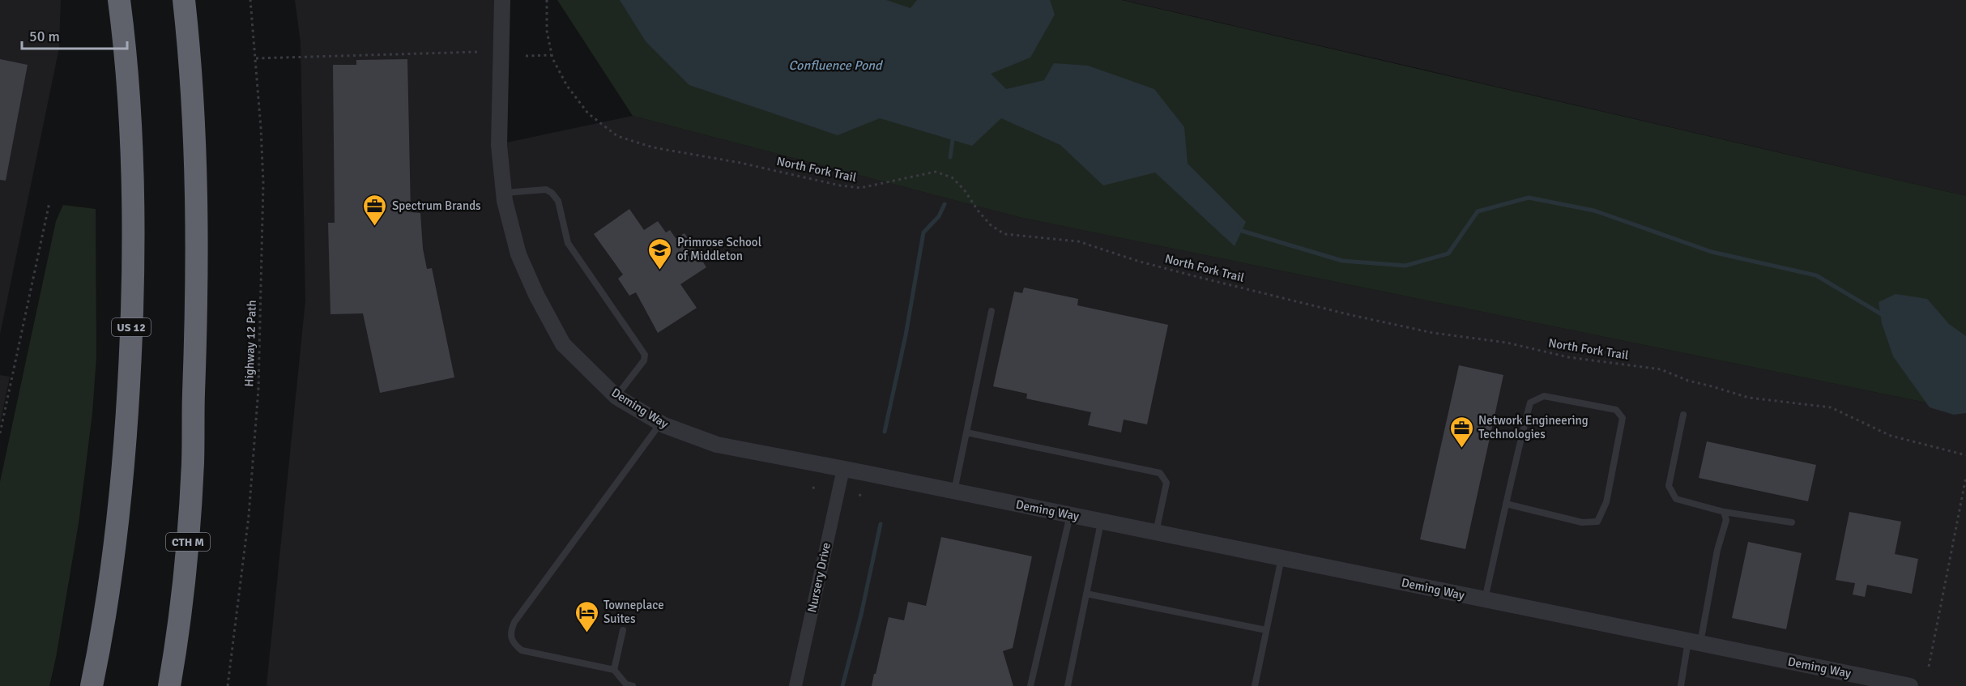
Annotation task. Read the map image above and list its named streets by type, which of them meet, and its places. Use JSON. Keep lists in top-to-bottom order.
{
  "streets": {
    "highway": ["US 12", "CTH M"],
    "street": ["Deming Way", "Nursery Drive"],
    "path": ["North Fork Trail", "Highway 12 Path"]
  },
  "crossings": [
    ["Deming Way", "Nursery Drive"]
  ],
  "water": ["Confluence Pond"],
  "places": {
    "office": ["Spectrum Brands", "Network Engineering Technologies"],
    "school or university": ["Primrose School of Middleton"],
    "hotel": ["Towneplace Suites"]
  },
  "scale_bar": "50 m"
}
